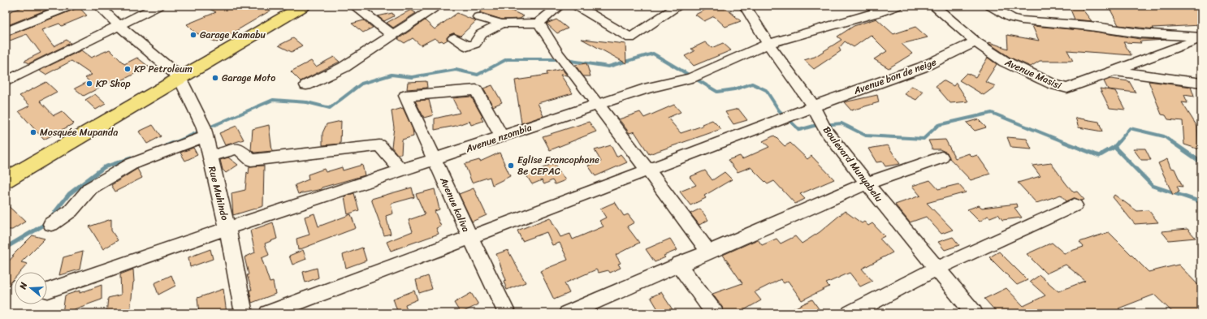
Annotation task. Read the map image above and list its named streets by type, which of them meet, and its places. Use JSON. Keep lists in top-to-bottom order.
{
  "streets": {
    "street": [
      "Avenue Masisi",
      "Avenue bon de neige",
      "Avenue nzombia",
      "Boulevard Munyabelu",
      "Rue Muhindo",
      "Avenue kaliva"
    ]
  },
  "crossings": [
    ["Avenue Masisi", "Avenue bon de neige"],
    ["Avenue bon de neige", "Boulevard Munyabelu"],
    ["Avenue bon de neige", "Avenue kaliva"],
    ["Avenue nzombia", "Boulevard Munyabelu"],
    ["Avenue nzombia", "Rue Muhindo"],
    ["Avenue nzombia", "Avenue kaliva"]
  ],
  "places": [
    "Garage Kamabu",
    "KP Petroleum",
    "Garage Moto",
    "KP Shop",
    "Mosquée Mupanda",
    "Eglise Francophone 8e CEPAC"
  ],
  "north": "left"
}
